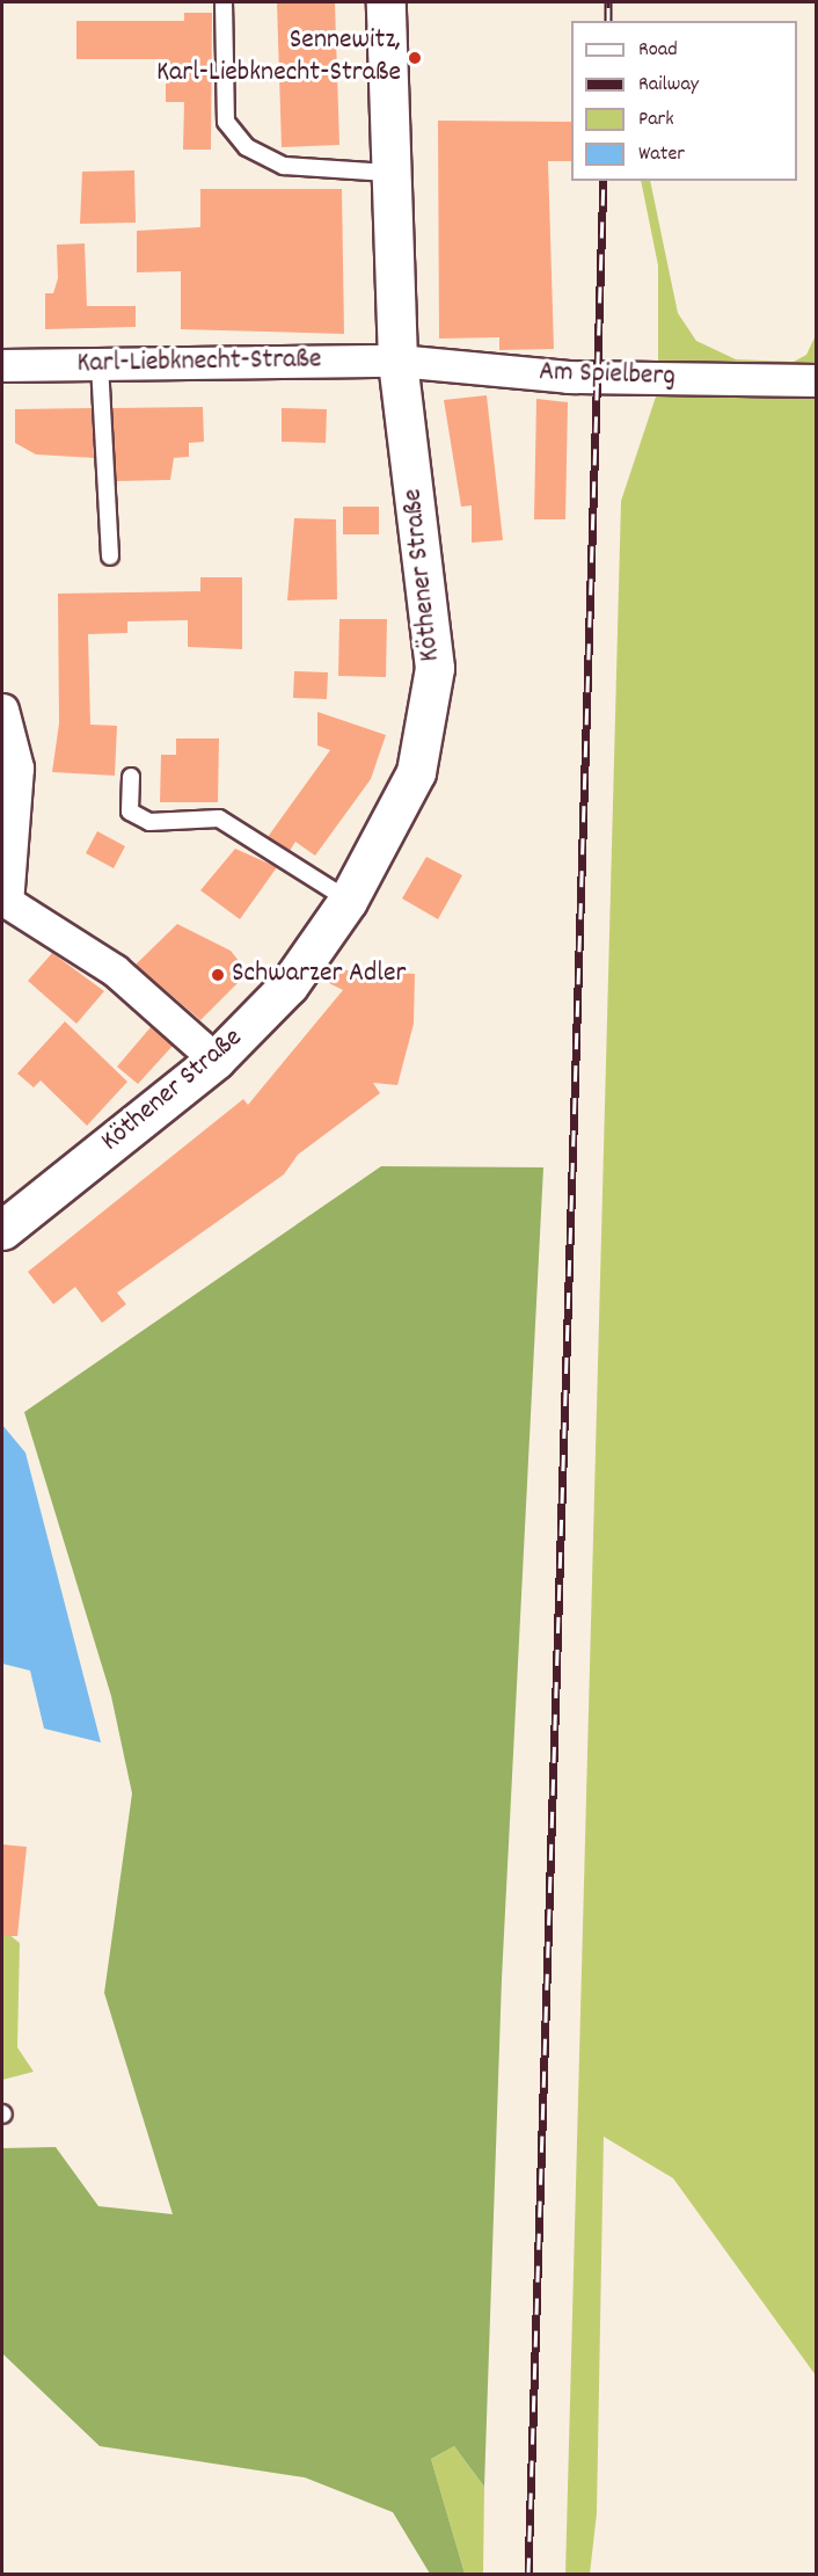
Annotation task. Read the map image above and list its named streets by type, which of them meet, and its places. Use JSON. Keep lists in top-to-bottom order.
{
  "streets": {
    "main road": ["Köthener Straße"],
    "street": ["Karl-Liebknecht-Straße", "Am Spielberg"]
  },
  "crossings": [
    ["Karl-Liebknecht-Straße", "Am Spielberg"],
    ["Karl-Liebknecht-Straße", "Köthener Straße"],
    ["Am Spielberg", "Köthener Straße"]
  ],
  "places": ["Sennewitz, Karl-Liebknecht-Straße", "Schwarzer Adler"],
  "legend": [
    "Road",
    "Railway",
    "Park",
    "Water"
  ]
}
